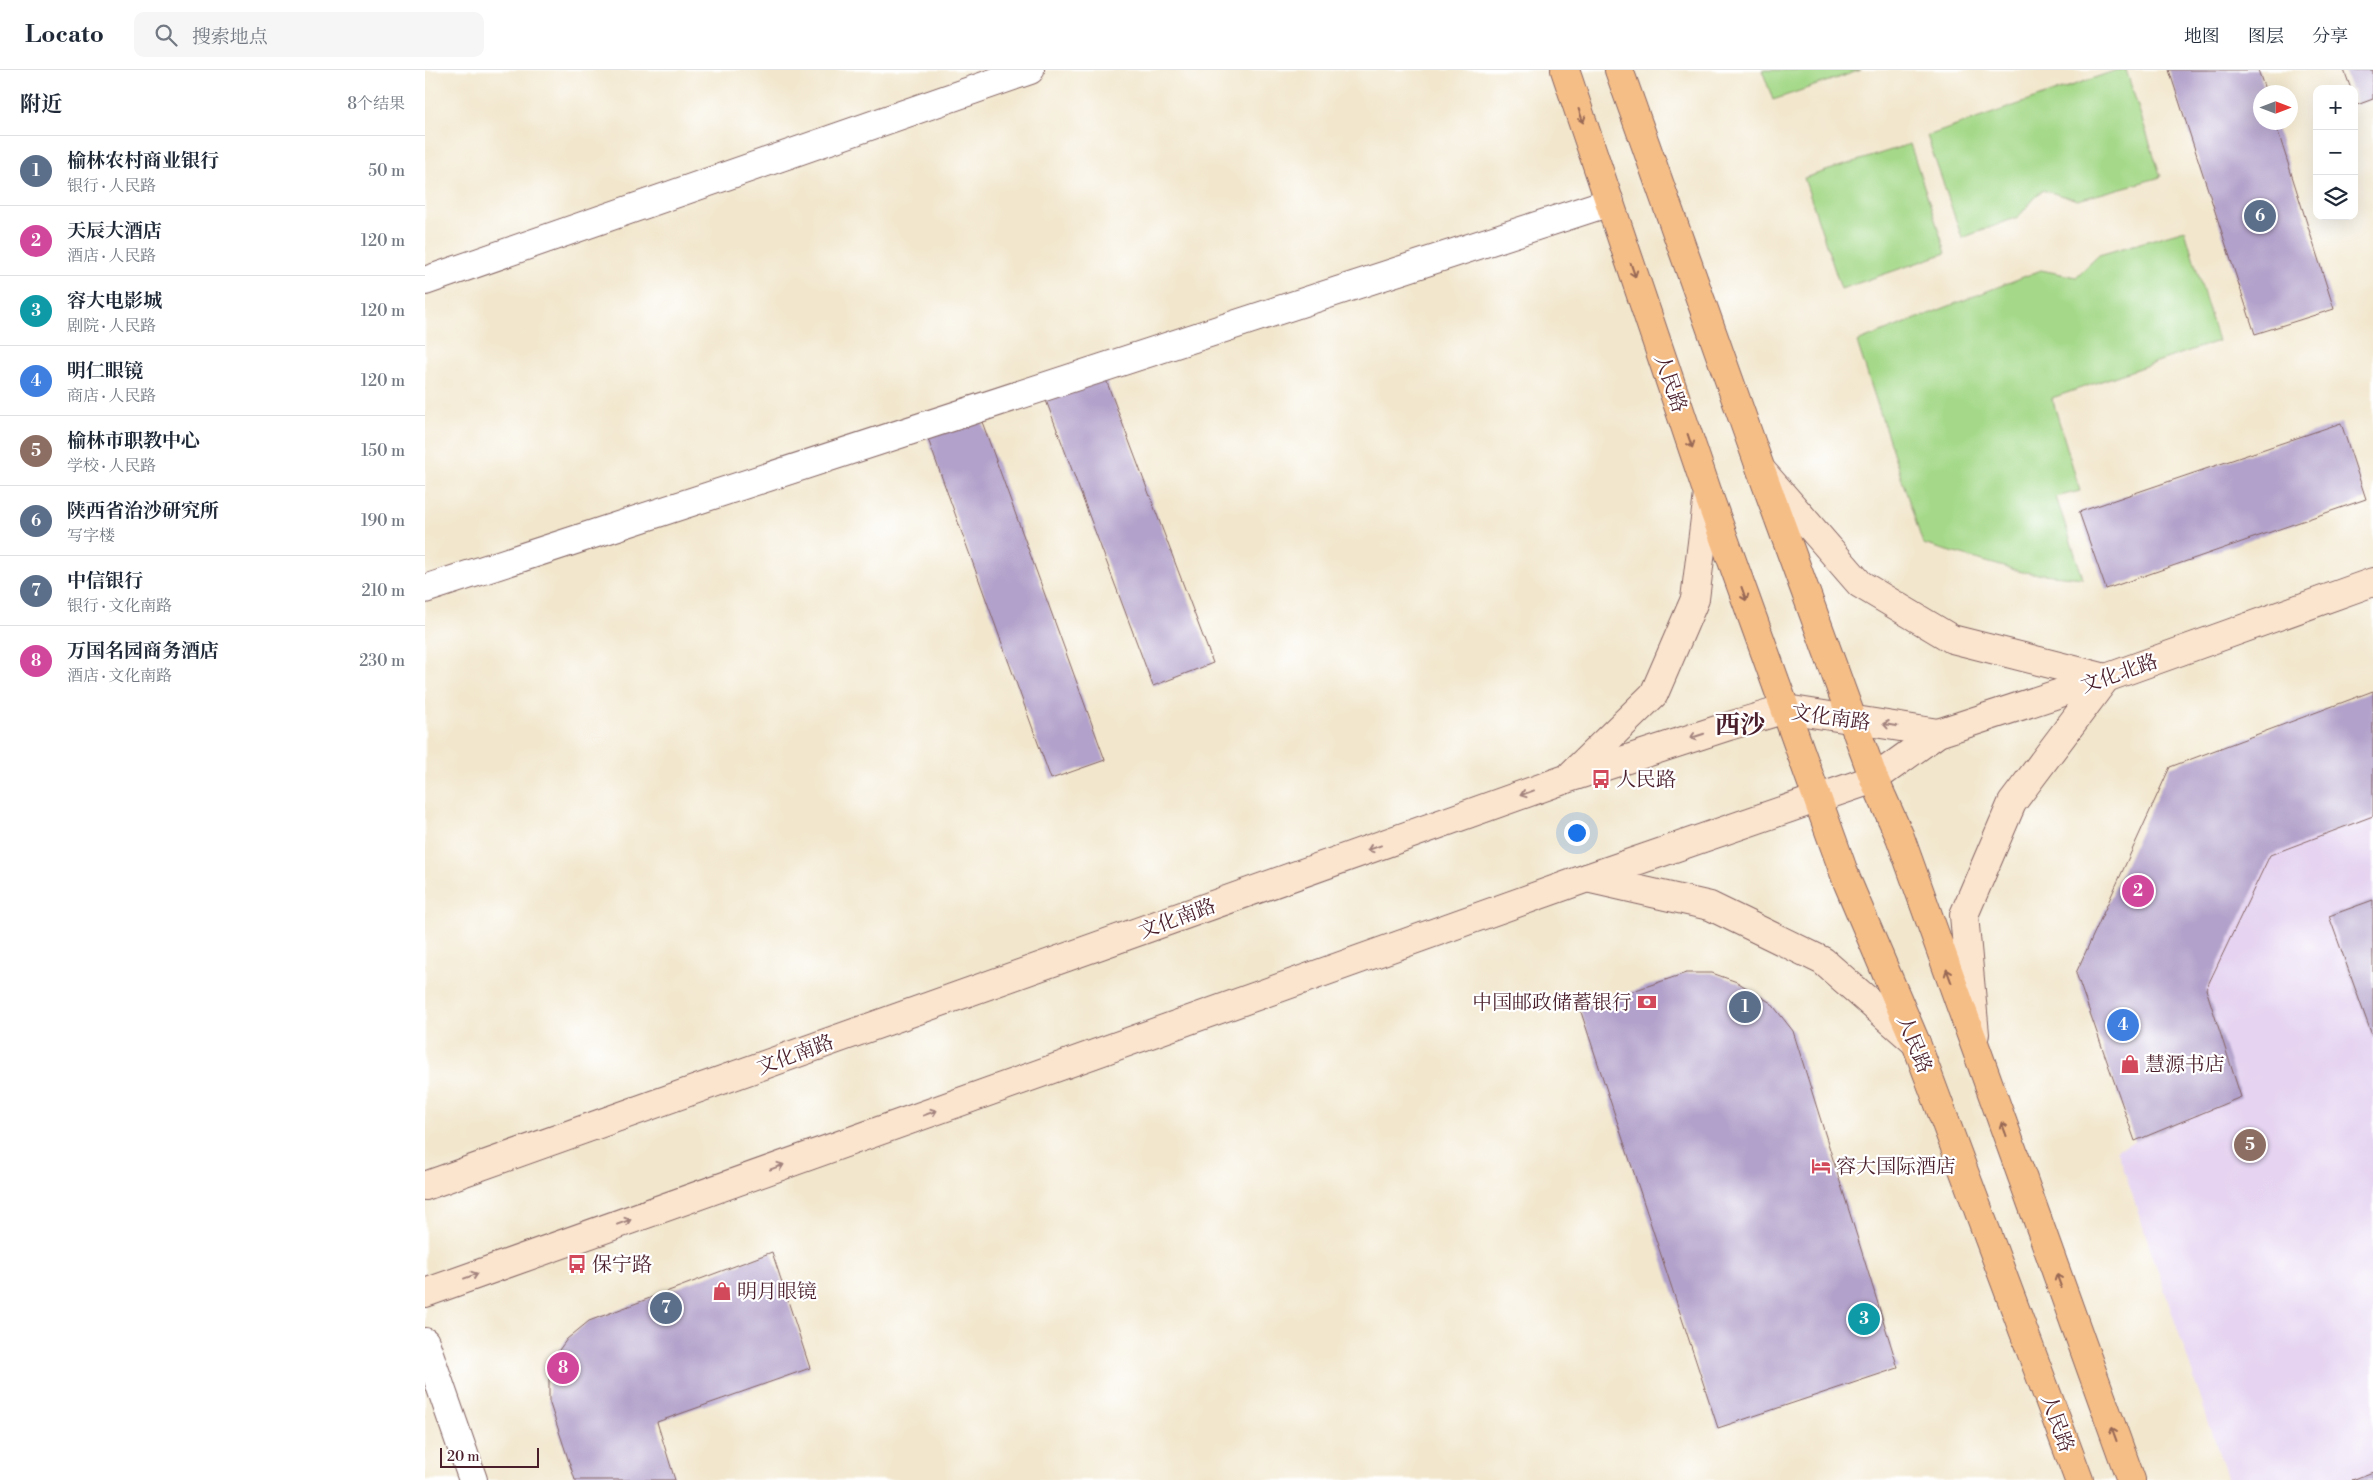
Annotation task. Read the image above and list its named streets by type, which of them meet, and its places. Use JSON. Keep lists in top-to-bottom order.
{
  "streets": {
    "main road": ["人民路", "文化北路", "文化南路"]
  },
  "crossings": [
    ["人民路", "文化南路"],
    ["文化北路", "文化南路"]
  ],
  "districts": ["西沙"],
  "places": {
    "bus stop": ["人民路", "保宁路"],
    "bank": ["中国邮政储蓄银行"],
    "shop": ["慧源书店", "明月眼镜"],
    "hotel": ["容大国际酒店"]
  },
  "scale_bar": "20 m",
  "north": "right",
  "page": {
    "header": "Locato",
    "search": "搜索地点",
    "nav": ["地图", "图层", "分享"],
    "heading": ["附近", "8个结果"],
    "map_buttons": ["+", "−"],
    "list": [
      {
        "mark": "1",
        "name": "榆林农村商业银行",
        "note": "银行 · 人民路",
        "value": "50 m"
      },
      {
        "mark": "2",
        "name": "天辰大酒店",
        "note": "酒店 · 人民路",
        "value": "120 m"
      },
      {
        "mark": "3",
        "name": "容大电影城",
        "note": "剧院 · 人民路",
        "value": "120 m"
      },
      {
        "mark": "4",
        "name": "明仁眼镜",
        "note": "商店 · 人民路",
        "value": "120 m"
      },
      {
        "mark": "5",
        "name": "榆林市职教中心",
        "note": "学校 · 人民路",
        "value": "150 m"
      },
      {
        "mark": "6",
        "name": "陕西省治沙研究所",
        "note": "写字楼",
        "value": "190 m"
      },
      {
        "mark": "7",
        "name": "中信银行",
        "note": "银行 · 文化南路",
        "value": "210 m"
      },
      {
        "mark": "8",
        "name": "万国名园商务酒店",
        "note": "酒店 · 文化南路",
        "value": "230 m"
      }
    ],
    "pins": [
      "6",
      "2",
      "1",
      "4",
      "5",
      "7",
      "3",
      "8"
    ],
    "scale": "20 m"
  }
}
